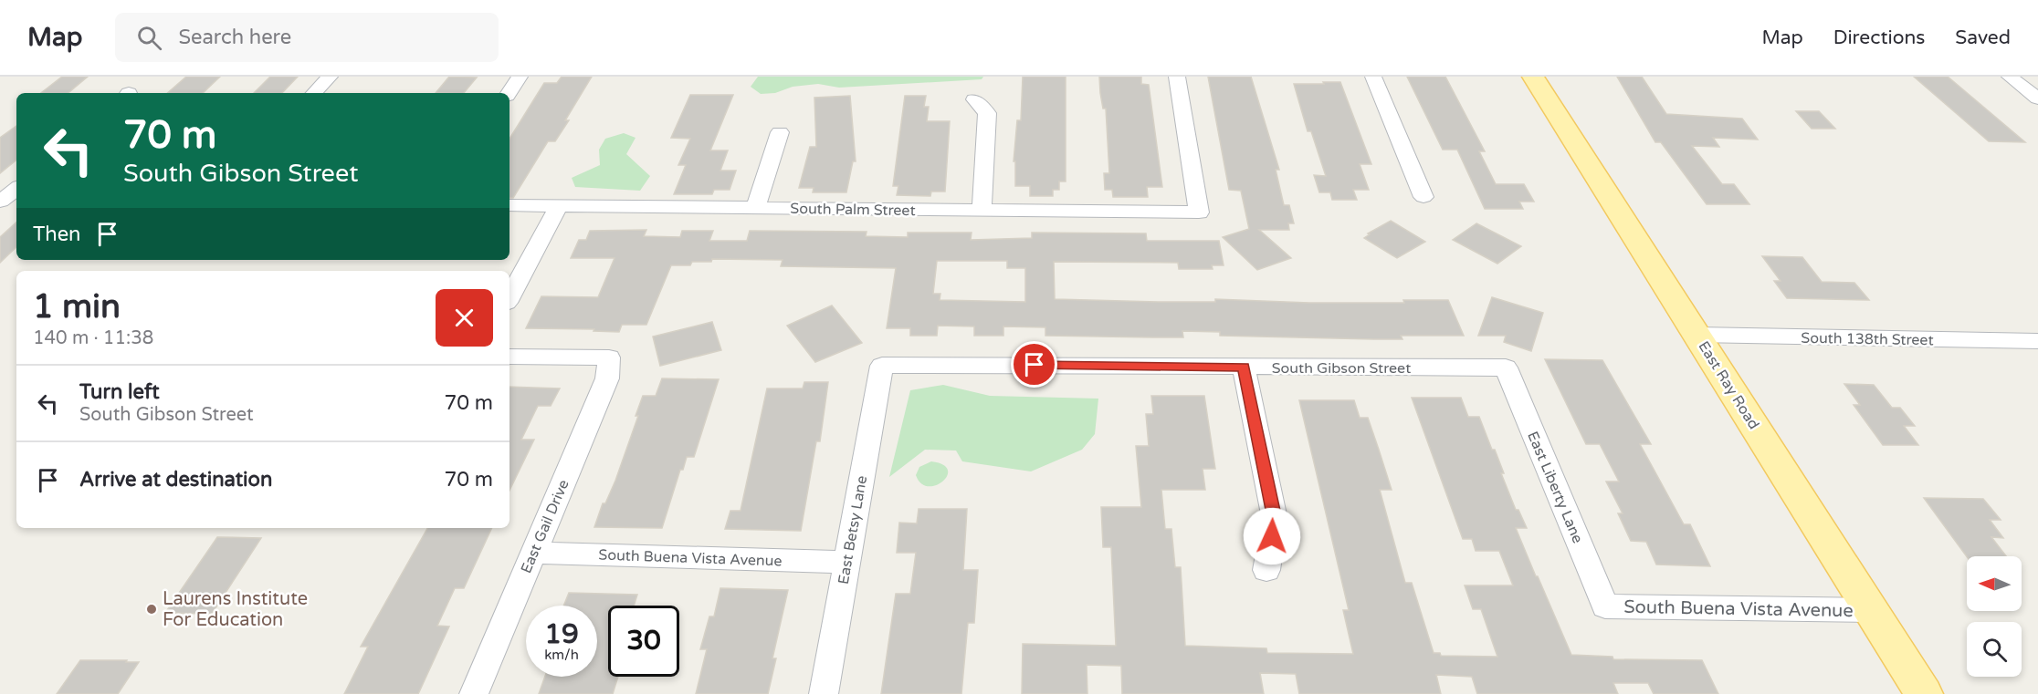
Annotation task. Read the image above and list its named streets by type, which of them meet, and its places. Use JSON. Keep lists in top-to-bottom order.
{
  "streets": {
    "main road": ["East Ray Road"],
    "street": [
      "South Palm Street",
      "South 138th Street",
      "South Gibson Street",
      "East Liberty Lane",
      "East Gail Drive",
      "East Betsy Lane",
      "South Buena Vista Avenue"
    ]
  },
  "crossings": [
    ["South 138th Street", "East Ray Road"],
    ["South Gibson Street", "East Liberty Lane"],
    ["South Gibson Street", "East Betsy Lane"],
    ["East Ray Road", "South Buena Vista Avenue"],
    ["East Liberty Lane", "South Buena Vista Avenue"],
    ["East Gail Drive", "South Buena Vista Avenue"],
    ["East Betsy Lane", "South Buena Vista Avenue"]
  ],
  "places": ["Laurens Institute For Education"],
  "north": "left",
  "page": {
    "header": "Map",
    "search": "Search here",
    "nav": ["Map", "Directions", "Saved"],
    "turn": ["70 m", "South Gibson Street"],
    "then": "Then",
    "heading": ["1 min", "140 m · 11:38"],
    "list": [
      {
        "name": "Turn left",
        "note": "South Gibson Street",
        "value": "70 m"
      },
      {
        "name": "Arrive at destination",
        "value": "70 m"
      }
    ],
    "speed": "19 km/h",
    "limit": "30"
  }
}
